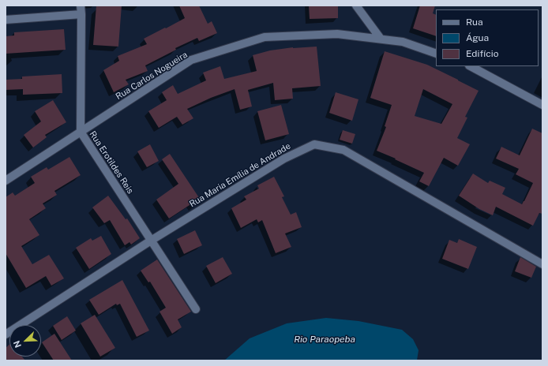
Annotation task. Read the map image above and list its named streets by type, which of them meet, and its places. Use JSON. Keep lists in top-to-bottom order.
{
  "streets": {
    "street": ["Rua Carlos Nogueira", "Rua Erotildes Reis", "Rua Maria Emília de Andrade"]
  },
  "crossings": [
    ["Rua Carlos Nogueira", "Rua Erotildes Reis"],
    ["Rua Erotildes Reis", "Rua Maria Emília de Andrade"]
  ],
  "water": ["Rio Paraopeba"],
  "legend": ["Rua", "Água", "Edifício"],
  "north": "bottom left"
}
